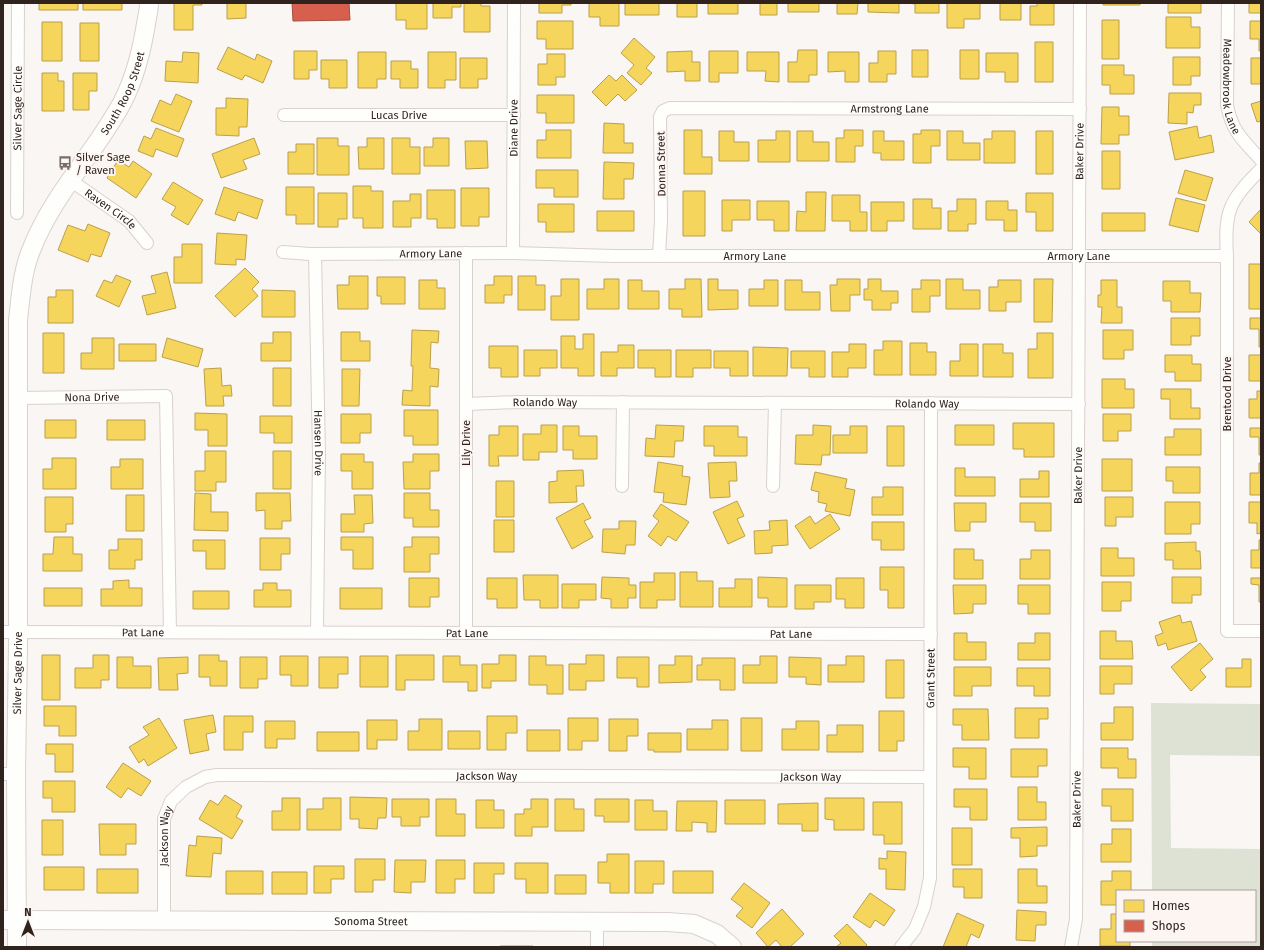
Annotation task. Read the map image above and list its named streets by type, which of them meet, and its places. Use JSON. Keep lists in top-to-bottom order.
{
  "streets": {
    "street": [
      "Meadowbrook Lane",
      "South Roop Street",
      "Silver Sage Circle",
      "Armstrong Lane",
      "Lucas Drive",
      "Diane Drive",
      "Baker Drive",
      "Donna Street",
      "Raven Circle",
      "Armory Lane",
      "Brentood Drive",
      "Nona Drive",
      "Rolando Way",
      "Hansen Drive",
      "Lily Drive",
      "Pat Lane",
      "Silver Sage Drive",
      "Grant Street",
      "Jackson Way",
      "Sonoma Street"
    ]
  },
  "crossings": [
    ["South Roop Street", "Raven Circle"],
    ["South Roop Street", "Nona Drive"],
    ["South Roop Street", "Silver Sage Drive"],
    ["Armstrong Lane", "Baker Drive"],
    ["Armstrong Lane", "Donna Street"],
    ["Lucas Drive", "Diane Drive"],
    ["Diane Drive", "Armory Lane"],
    ["Baker Drive", "Armory Lane"],
    ["Baker Drive", "Rolando Way"],
    ["Donna Street", "Armory Lane"],
    ["Armory Lane", "Brentood Drive"],
    ["Armory Lane", "Hansen Drive"],
    ["Armory Lane", "Lily Drive"],
    ["Nona Drive", "Pat Lane"],
    ["Nona Drive", "Silver Sage Drive"],
    ["Rolando Way", "Lily Drive"],
    ["Rolando Way", "Grant Street"],
    ["Hansen Drive", "Pat Lane"],
    ["Lily Drive", "Pat Lane"],
    ["Pat Lane", "Silver Sage Drive"],
    ["Pat Lane", "Grant Street"],
    ["Silver Sage Drive", "Sonoma Street"],
    ["Grant Street", "Jackson Way"],
    ["Jackson Way", "Sonoma Street"]
  ],
  "places": {
    "bus stop": ["Silver Sage / Raven"]
  },
  "legend": ["Homes", "Shops"],
  "north": "top"
}
